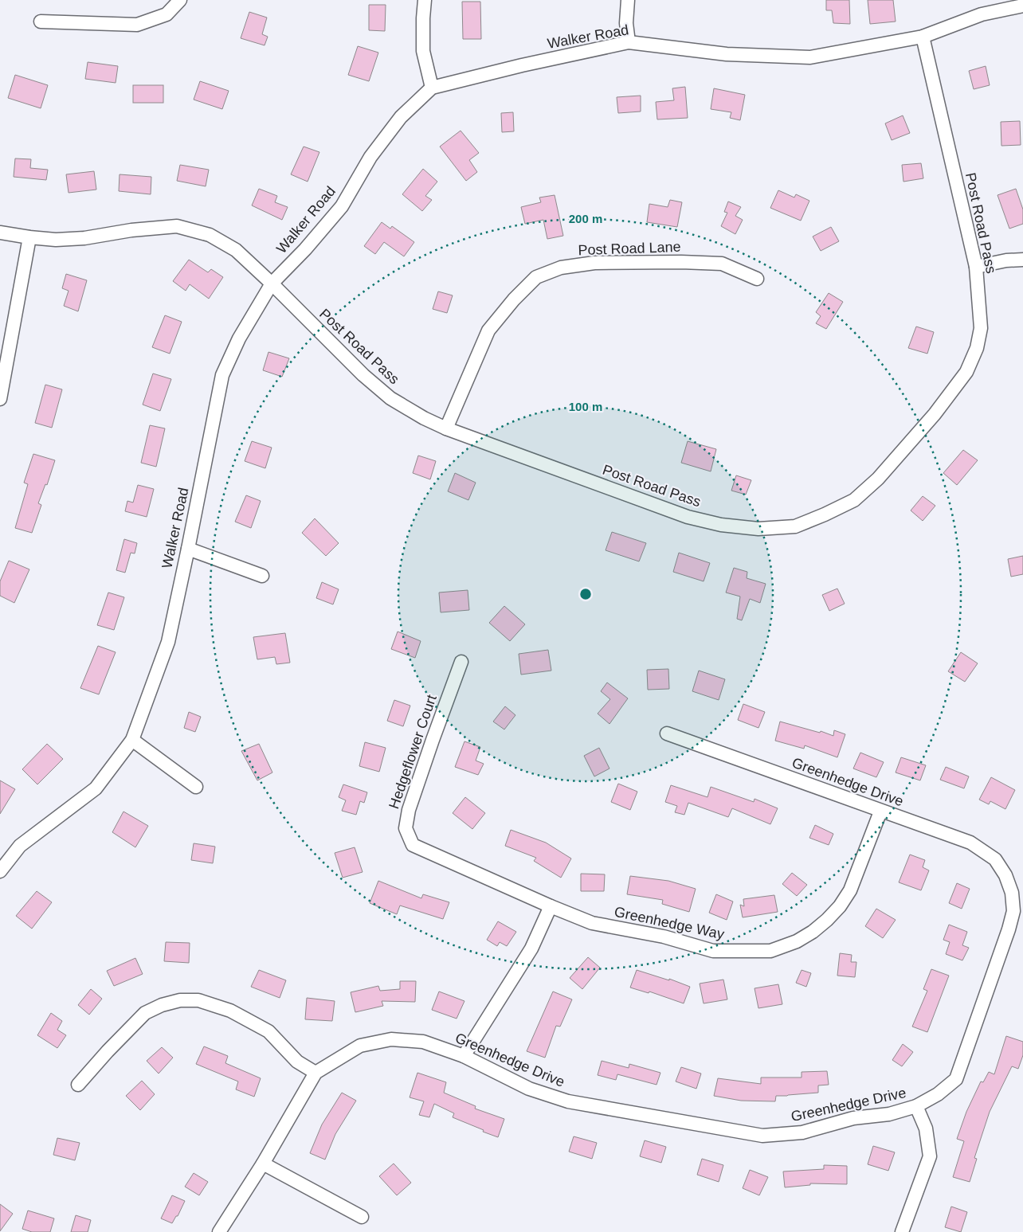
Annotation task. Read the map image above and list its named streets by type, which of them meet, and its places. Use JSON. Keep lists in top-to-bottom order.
{
  "streets": {
    "street": [
      "Walker Road",
      "Post Road Pass",
      "Post Road Lane",
      "Hedgeflower Court",
      "Greenhedge Drive",
      "Greenhedge Way"
    ]
  },
  "crossings": [
    ["Walker Road", "Post Road Pass"],
    ["Post Road Pass", "Post Road Lane"],
    ["Hedgeflower Court", "Greenhedge Way"],
    ["Greenhedge Drive", "Greenhedge Way"]
  ],
  "rings": ["200 m", "100 m"]
}
